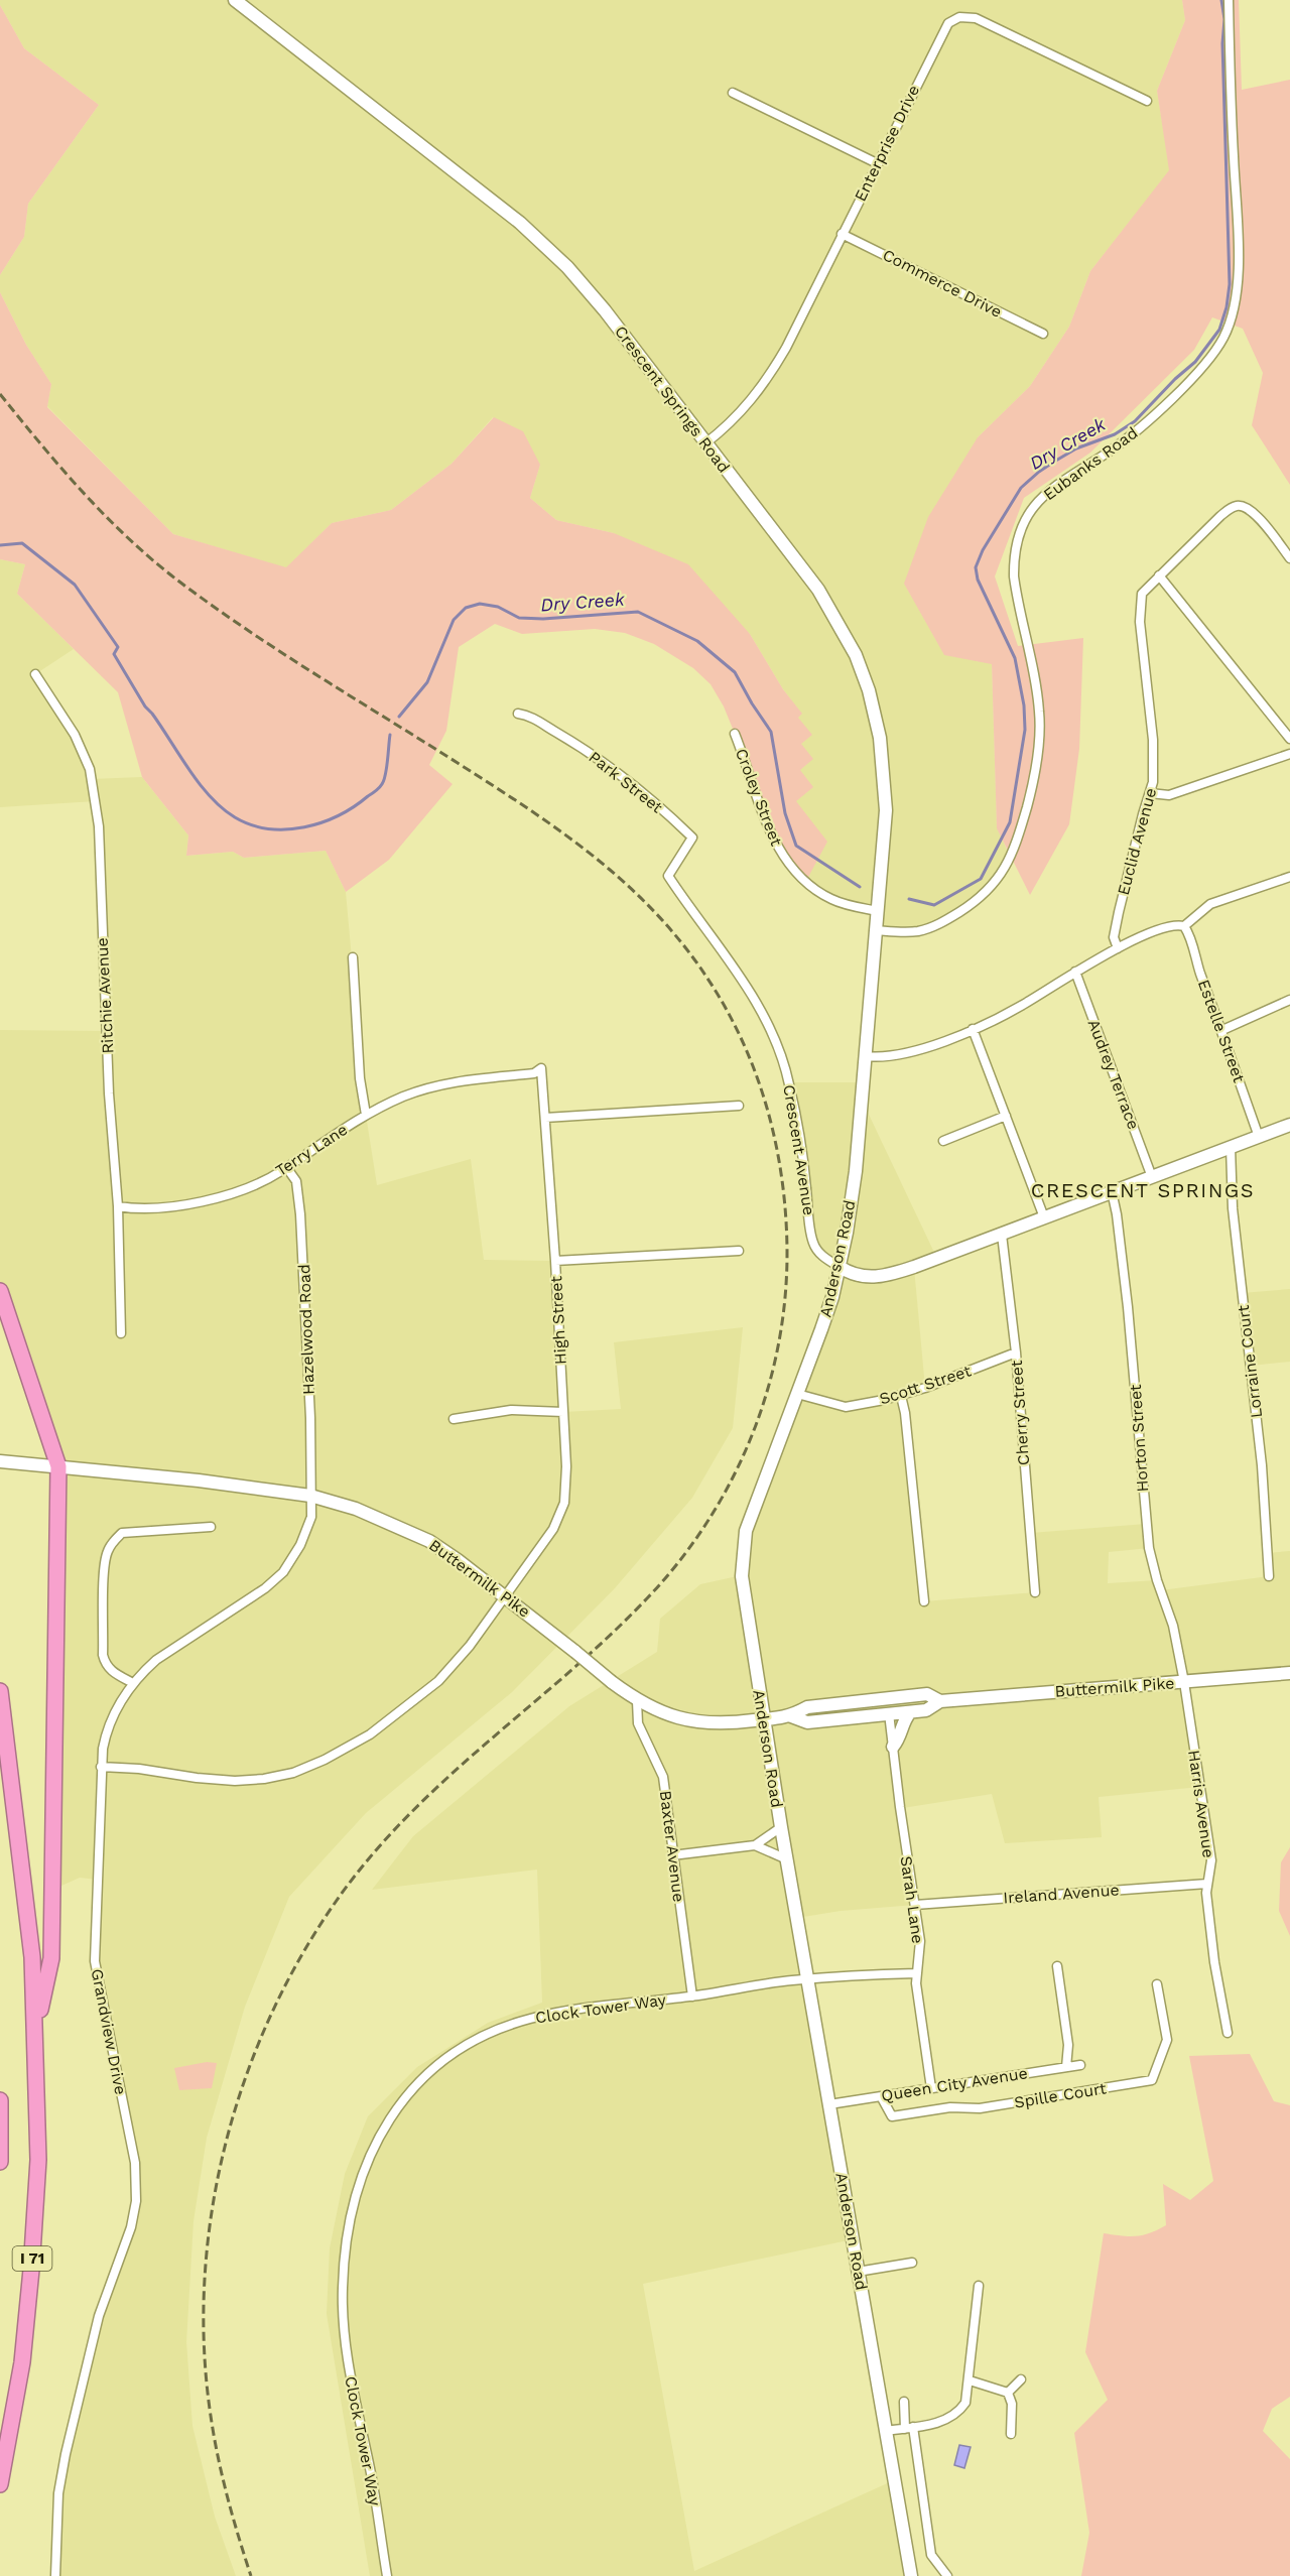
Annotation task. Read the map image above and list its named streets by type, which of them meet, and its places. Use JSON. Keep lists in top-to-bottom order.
{
  "streets": {
    "highway": ["I 71"],
    "main road": ["Crescent Springs Road", "Anderson Road", "Buttermilk Pike"],
    "street": [
      "Enterprise Drive",
      "Commerce Drive",
      "Eubanks Road",
      "Park Street",
      "Croley Street",
      "Euclid Avenue",
      "Ritchie Avenue",
      "Estelle Street",
      "Audrey Terrace",
      "Terry Lane",
      "Crescent Avenue",
      "High Street",
      "Hazelwood Road",
      "Lorraine Court",
      "Scott Street",
      "Cherry Street",
      "Horton Street",
      "Harris Avenue",
      "Baxter Avenue",
      "Ireland Avenue",
      "Sarah Lane",
      "Clock Tower Way",
      "Grandview Drive",
      "Queen City Avenue",
      "Spille Court"
    ]
  },
  "crossings": [
    ["Enterprise Drive", "Commerce Drive"],
    ["Enterprise Drive", "Crescent Springs Road"],
    ["Crescent Springs Road", "Eubanks Road"],
    ["Crescent Springs Road", "Croley Street"],
    ["Crescent Springs Road", "Anderson Road"],
    ["Eubanks Road", "Anderson Road"],
    ["Park Street", "Crescent Avenue"],
    ["Ritchie Avenue", "Terry Lane"],
    ["Terry Lane", "High Street"],
    ["Terry Lane", "Hazelwood Road"],
    ["Crescent Avenue", "Anderson Road"],
    ["Anderson Road", "Scott Street"],
    ["Anderson Road", "Buttermilk Pike"],
    ["Anderson Road", "Clock Tower Way"],
    ["Anderson Road", "Queen City Avenue"],
    ["High Street", "Buttermilk Pike"],
    ["High Street", "Grandview Drive"],
    ["Hazelwood Road", "Buttermilk Pike"],
    ["Hazelwood Road", "Grandview Drive"],
    ["Scott Street", "Cherry Street"],
    ["Horton Street", "Buttermilk Pike"],
    ["Horton Street", "Harris Avenue"],
    ["Buttermilk Pike", "Harris Avenue"],
    ["Buttermilk Pike", "Baxter Avenue"],
    ["Buttermilk Pike", "Sarah Lane"],
    ["Buttermilk Pike", "Grandview Drive"],
    ["Harris Avenue", "Ireland Avenue"],
    ["Baxter Avenue", "Clock Tower Way"],
    ["Ireland Avenue", "Sarah Lane"],
    ["Sarah Lane", "Clock Tower Way"],
    ["Sarah Lane", "Queen City Avenue"],
    ["Queen City Avenue", "Spille Court"]
  ],
  "districts": ["CRESCENT SPRINGS"],
  "water": ["Dry Creek"]
}
